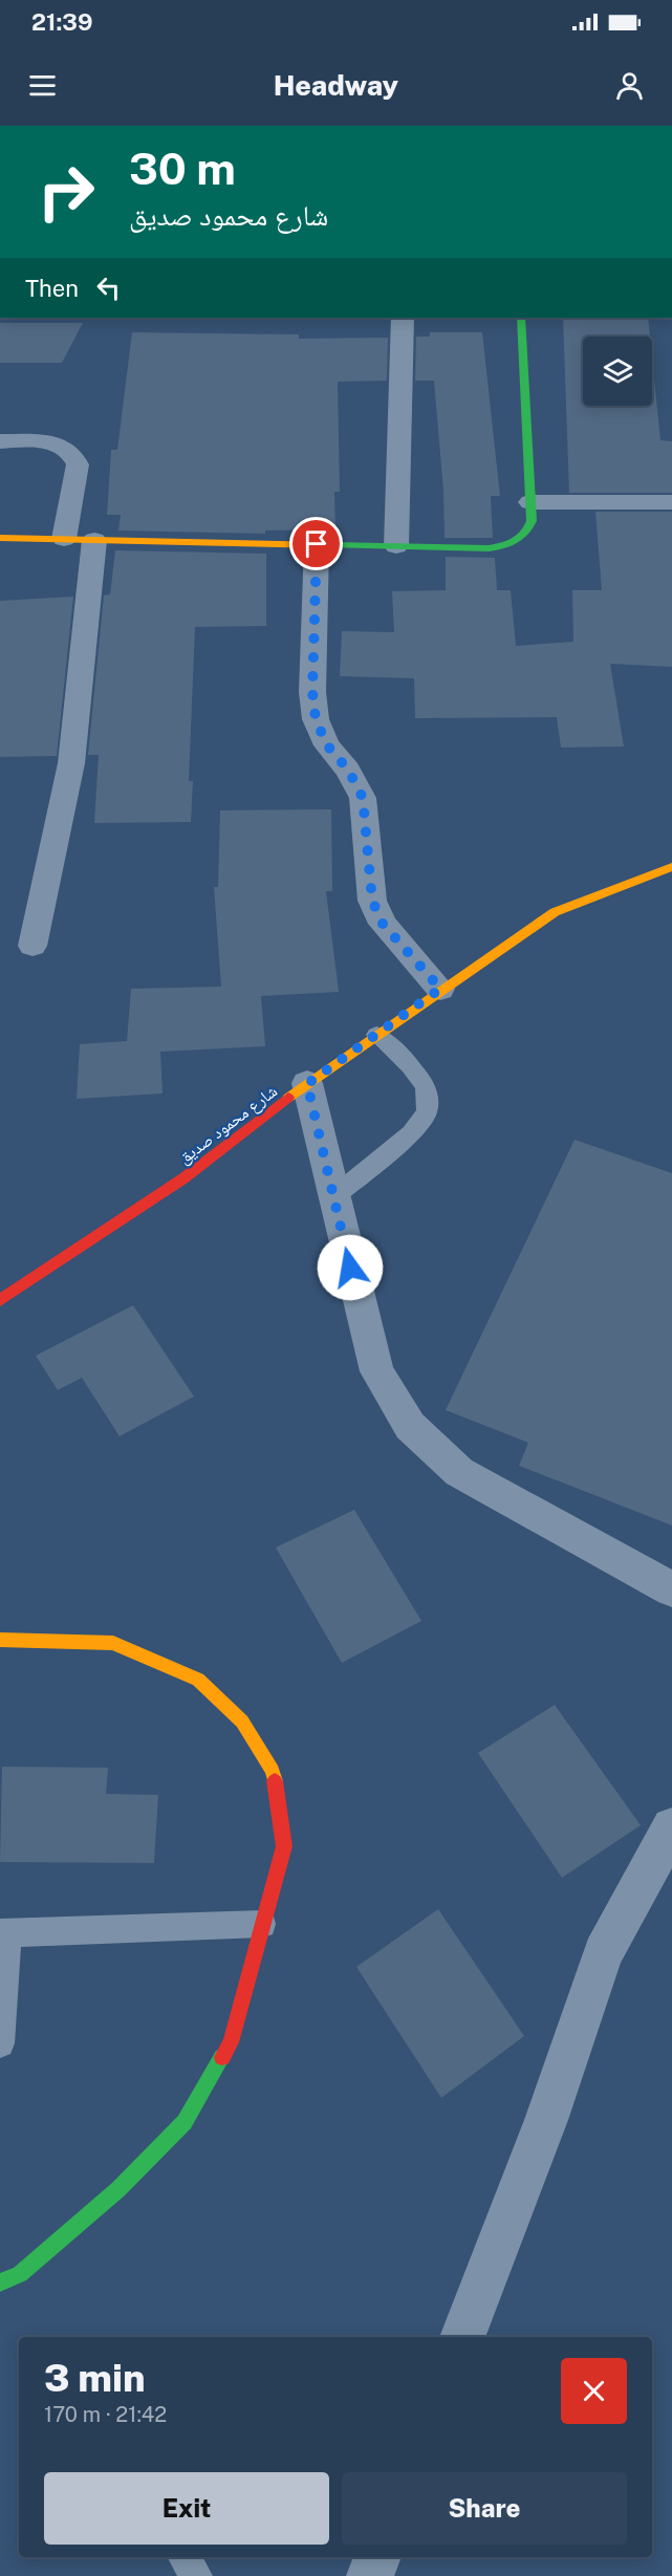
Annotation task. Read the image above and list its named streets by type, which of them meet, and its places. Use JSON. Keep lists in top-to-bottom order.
{
  "streets": {
    "street": ["شارع محمود صديق"]
  },
  "page": {
    "status": "21:39",
    "header": "Headway",
    "turn": ["30 m", "شارع محمود صديق"],
    "then": "Then",
    "heading": ["3 min", "170 m · 21:42"],
    "buttons": ["Exit", "Share"]
  }
}
